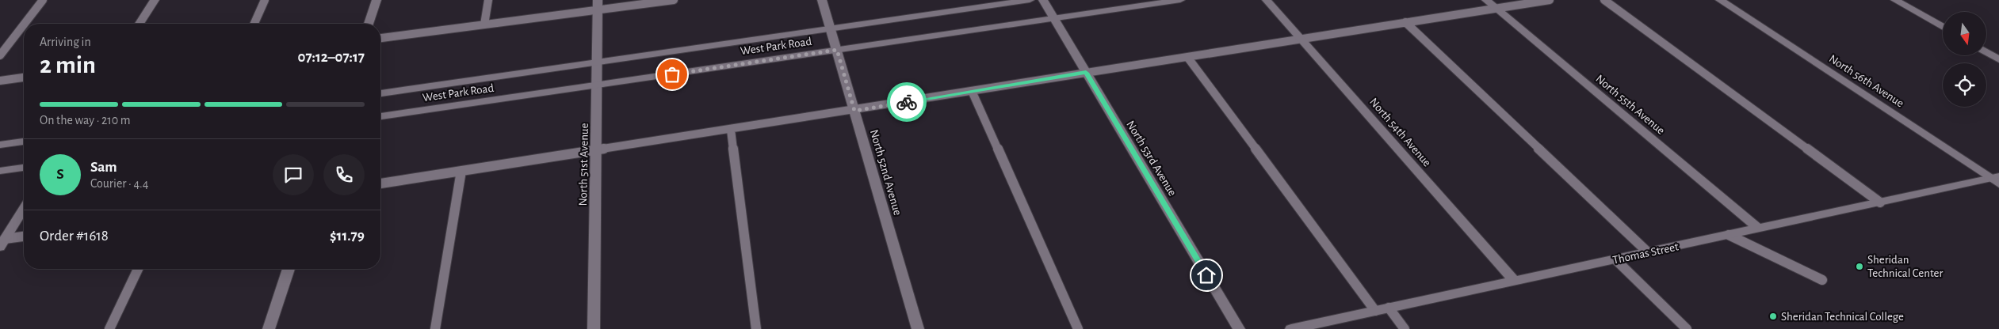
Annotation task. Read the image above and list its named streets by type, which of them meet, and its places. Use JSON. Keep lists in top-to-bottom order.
{
  "streets": {
    "street": [
      "West Park Road",
      "North 56th Avenue",
      "North 55th Avenue",
      "North 54th Avenue",
      "North 53rd Avenue",
      "North 51st Avenue",
      "North 52nd Avenue",
      "Thomas Street"
    ]
  },
  "crossings": [
    ["West Park Road", "North 53rd Avenue"],
    ["West Park Road", "North 51st Avenue"],
    ["West Park Road", "North 52nd Avenue"],
    ["North 56th Avenue", "Thomas Street"],
    ["North 55th Avenue", "Thomas Street"],
    ["North 54th Avenue", "Thomas Street"]
  ],
  "places": ["Sheridan Technical Center", "Sheridan Technical College"],
  "north": "bottom",
  "page": {
    "heading": ["2 min", "Arriving in", "07:12–07:17"],
    "panel": [
      "Sam",
      "Courier · 4.4",
      "Order #1618",
      "$11.79"
    ],
    "bar": "On the way · 210 m",
    "round": "S"
  }
}
